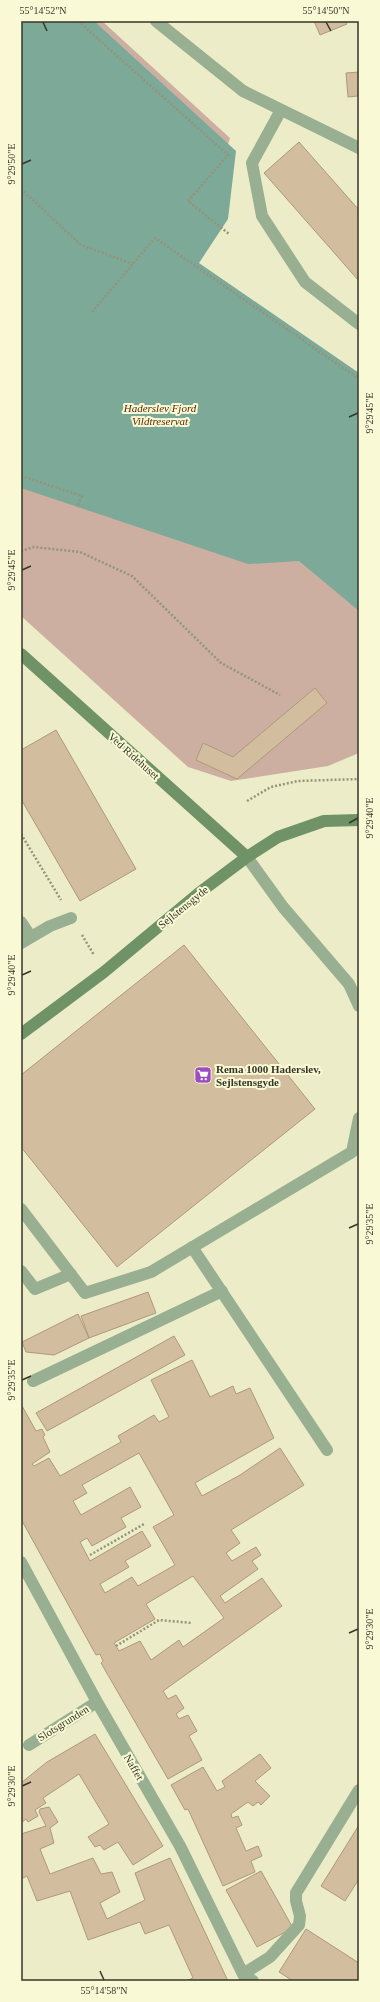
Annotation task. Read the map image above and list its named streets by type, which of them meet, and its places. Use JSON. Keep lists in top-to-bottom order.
{
  "streets": {
    "street": [
      "Ved Ridehuset",
      "Sejlstensgyde",
      "Slotsgrunden",
      "Naffet"
    ]
  },
  "crossings": [
    ["Ved Ridehuset", "Sejlstensgyde"],
    ["Slotsgrunden", "Naffet"]
  ],
  "parks": ["Haderslev Fjord Vildtreservat"],
  "places": {
    "supermarket": ["Rema 1000 Haderslev, Sejlstensgyde"]
  },
  "coordinates": [
    "55°14'52\"N",
    "55°14'50\"N",
    "9°29'50\"E",
    "9°29'45\"E",
    "9°29'40\"E",
    "9°29'35\"E",
    "9°29'30\"E",
    "55°14'58\"N"
  ]
}
